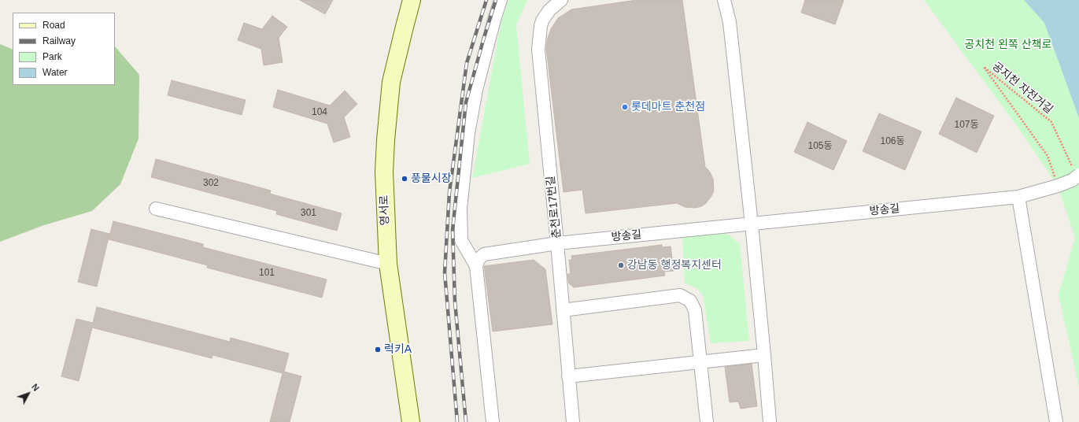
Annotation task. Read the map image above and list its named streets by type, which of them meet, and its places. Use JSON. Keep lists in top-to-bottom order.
{
  "streets": {
    "street": ["춘천로17번길", "영서로", "방송길"],
    "path": ["공지천 자전거길"]
  },
  "crossings": [
    ["공지천 자전거길", "방송길"],
    ["춘천로17번길", "방송길"]
  ],
  "parks": ["공치천 왼쪽 산책로"],
  "places": [
    "롯데마트 춘천점",
    "풍물시장",
    "강남동 행정복지센터",
    "럭키A"
  ],
  "house_numbers": [
    "104",
    "107동",
    "106동",
    "105동",
    "302",
    "301",
    "101"
  ],
  "legend": [
    "Road",
    "Railway",
    "Park",
    "Water"
  ],
  "north": "top right"
}
